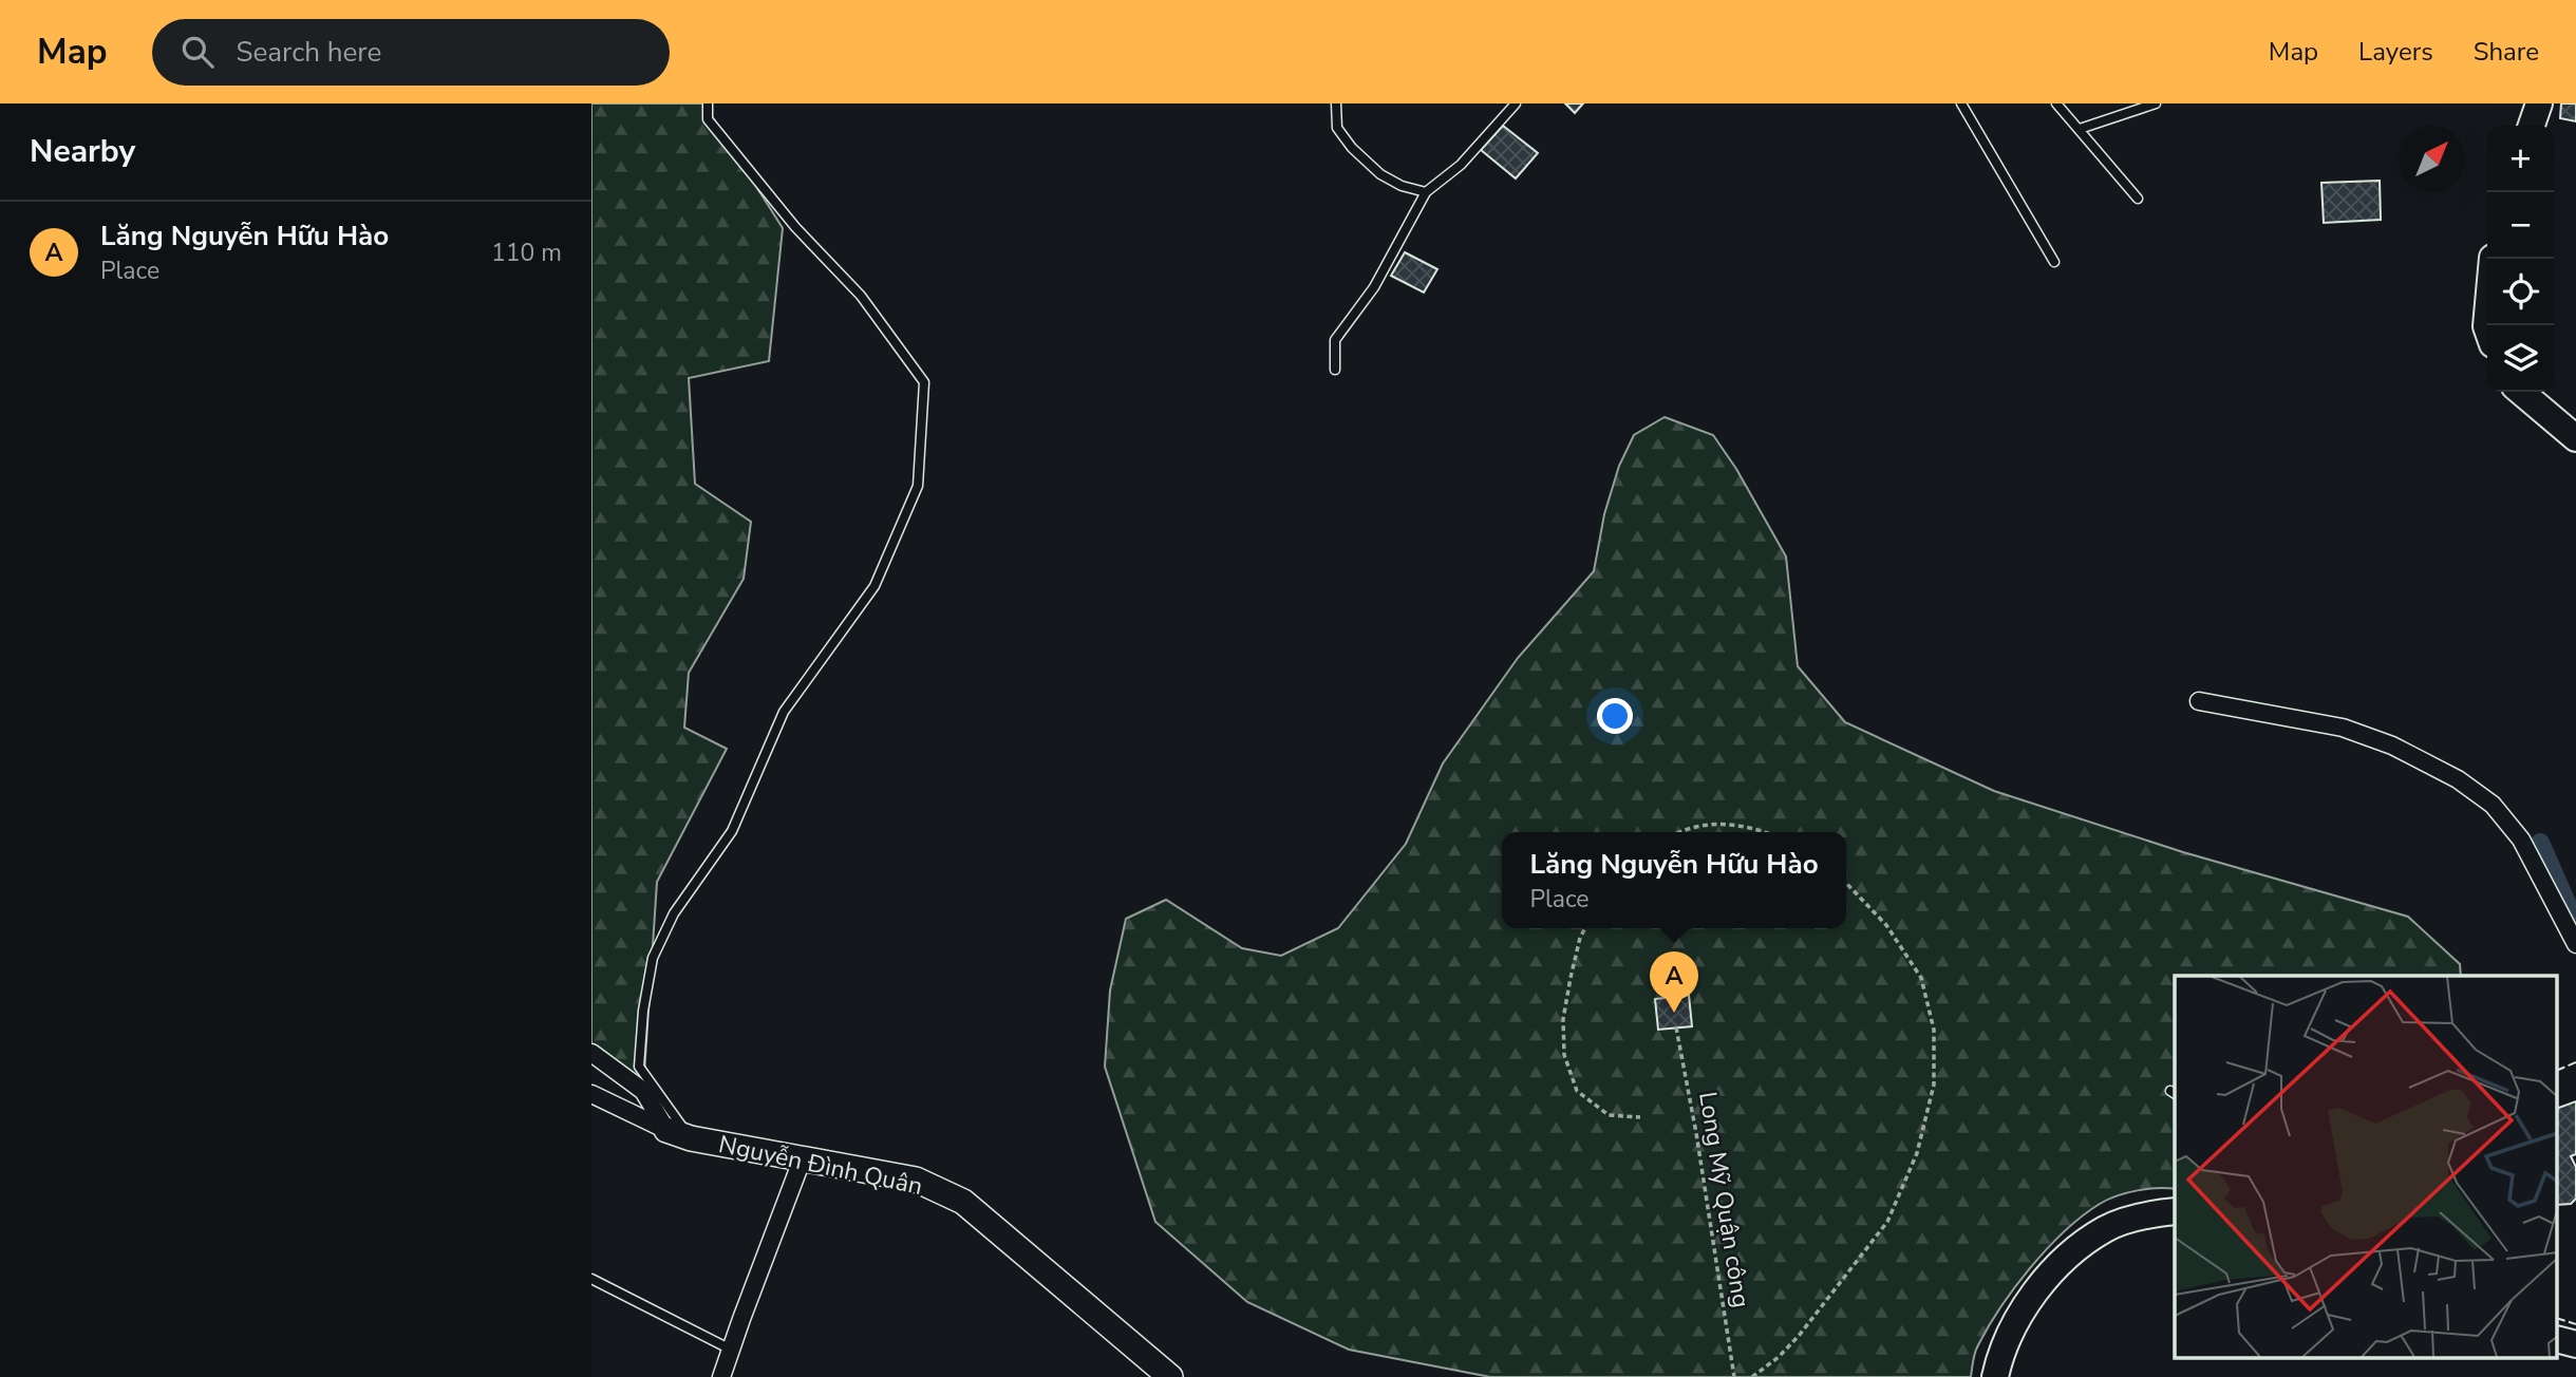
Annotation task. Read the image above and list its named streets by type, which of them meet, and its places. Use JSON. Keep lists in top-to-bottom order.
{
  "streets": {
    "street": ["Nguyễn Đình Quân"],
    "path": ["Long Mỹ Quận công"]
  },
  "north": "top right",
  "page": {
    "header": "Map",
    "search": "Search here",
    "nav": ["Map", "Layers", "Share"],
    "heading": "Nearby",
    "map_buttons": ["+", "−"],
    "list": [
      {
        "mark": "A",
        "name": "Lăng Nguyễn Hữu Hào",
        "note": "Place",
        "value": "110 m"
      }
    ],
    "popup": ["Lăng Nguyễn Hữu Hào", "Place"],
    "pins": "A"
  }
}
